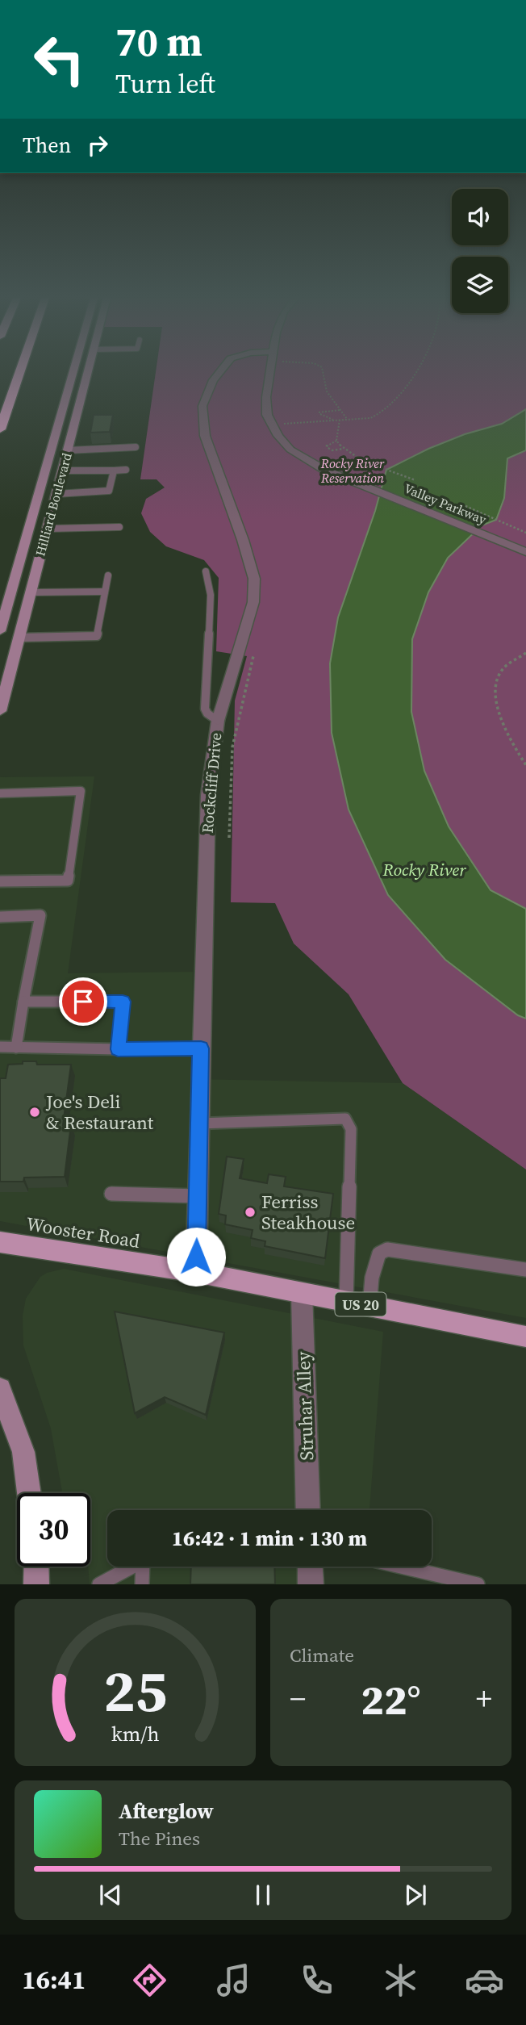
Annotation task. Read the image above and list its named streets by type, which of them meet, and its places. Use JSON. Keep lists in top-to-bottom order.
{
  "streets": {
    "main road": ["Hilliard Boulevard", "Wooster Road", "US 20"],
    "street": ["Valley Parkway", "Rockcliff Drive", "Struhar Alley"]
  },
  "crossings": [
    ["Rockcliff Drive", "Wooster Road"],
    ["Wooster Road", "Struhar Alley"]
  ],
  "water": ["Rocky River"],
  "parks": ["Rocky River Reservation"],
  "places": ["Joe's Deli & Restaurant", "Ferriss Steakhouse"],
  "page": {
    "turn": ["70 m", "Turn left"],
    "then": "Then",
    "limit": "30",
    "trip": "16:42 · 1 min · 130 m",
    "tile": "Climate",
    "heat": ["−", "22°", "+"],
    "song": ["Afterglow", "The Pines"],
    "tabs": "16:41",
    "gauge": ["25", "km/h"]
  }
}
